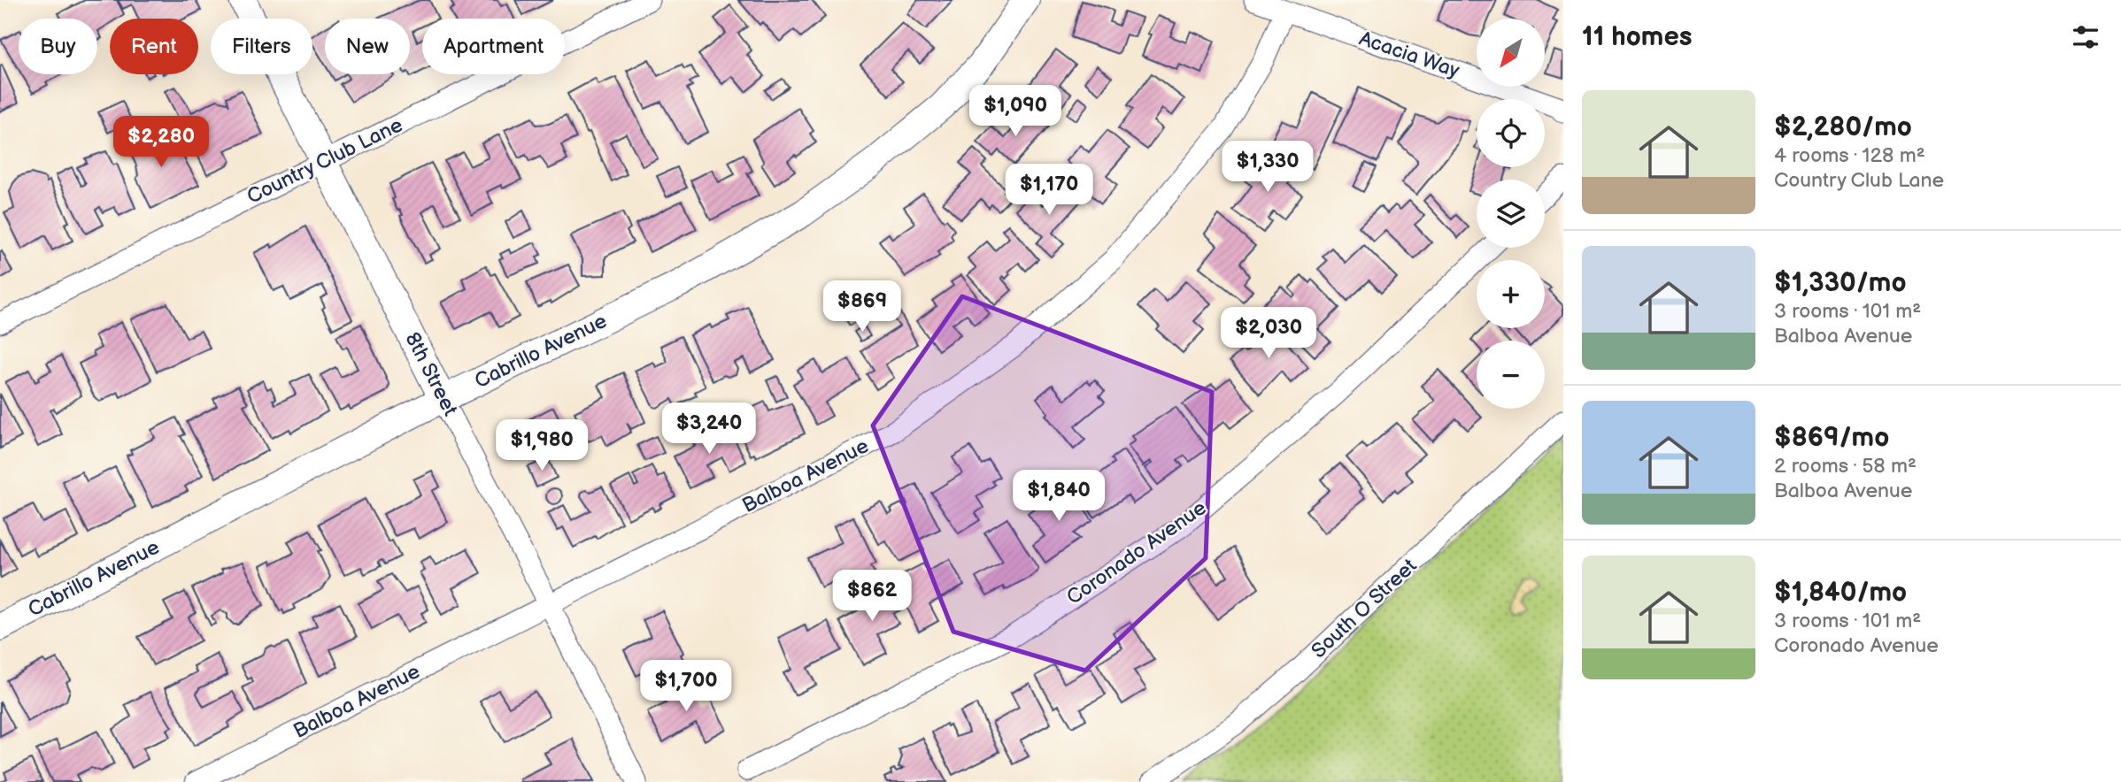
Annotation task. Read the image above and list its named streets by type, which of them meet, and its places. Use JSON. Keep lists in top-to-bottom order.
{
  "streets": {
    "street": [
      "Acacia Way",
      "Country Club Lane",
      "Cabrillo Avenue",
      "8th Street",
      "Balboa Avenue",
      "Coronado Avenue",
      "South O Street"
    ]
  },
  "crossings": [
    ["Acacia Way", "Balboa Avenue"],
    ["Country Club Lane", "8th Street"],
    ["Cabrillo Avenue", "8th Street"],
    ["8th Street", "Balboa Avenue"]
  ],
  "north": "bottom left",
  "page": {
    "heading": "11 homes",
    "map_buttons": ["+", "−"],
    "chip": [
      "Buy",
      "Rent",
      "Filters",
      "New",
      "Apartment"
    ],
    "list": [
      {
        "name": "$2,280/mo",
        "note": "4 rooms · 128 m² · Country Club Lane"
      },
      {
        "name": "$1,330/mo",
        "note": "3 rooms · 101 m² · Balboa Avenue"
      },
      {
        "name": "$869/mo",
        "note": "2 rooms · 58 m² · Balboa Avenue"
      },
      {
        "name": "$1,840/mo",
        "note": "3 rooms · 101 m² · Coronado Avenue"
      }
    ],
    "price": [
      "$1,090",
      "$2,280",
      "$1,330",
      "$1,170",
      "$869",
      "$2,030",
      "$3,240",
      "$1,980",
      "$1,840",
      "$862",
      "$1,700"
    ]
  }
}
